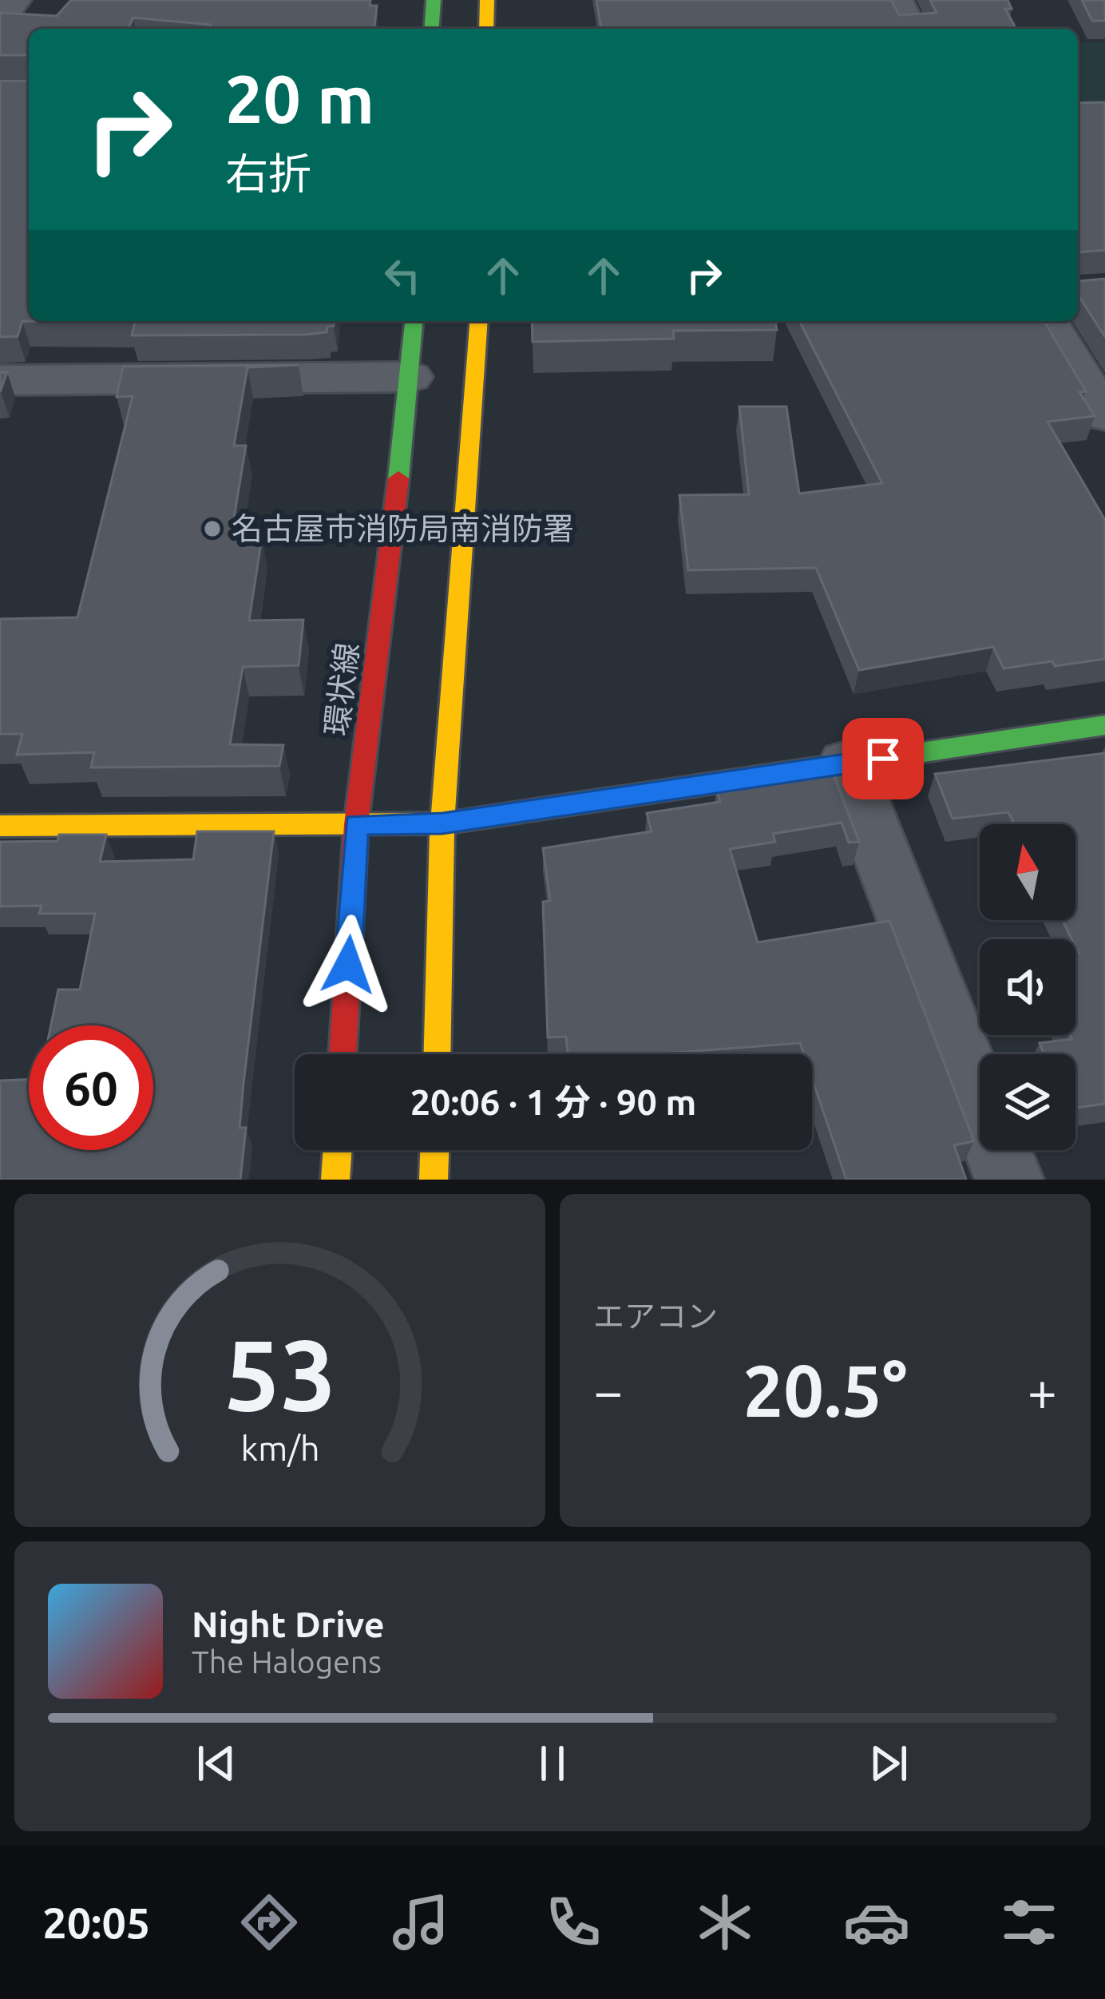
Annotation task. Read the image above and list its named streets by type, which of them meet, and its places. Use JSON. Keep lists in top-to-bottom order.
{
  "streets": {
    "main road": ["環状線"]
  },
  "places": ["名古屋市消防局南消防署"],
  "north": "top",
  "page": {
    "turn": ["20 m", "右折"],
    "limit": "60",
    "trip": "20:06 · 1 分 · 90 m",
    "tile": "エアコン",
    "heat": ["−", "20.5°", "+"],
    "song": ["Night Drive", "The Halogens"],
    "tabs": "20:05",
    "gauge": ["53", "km/h"]
  }
}
